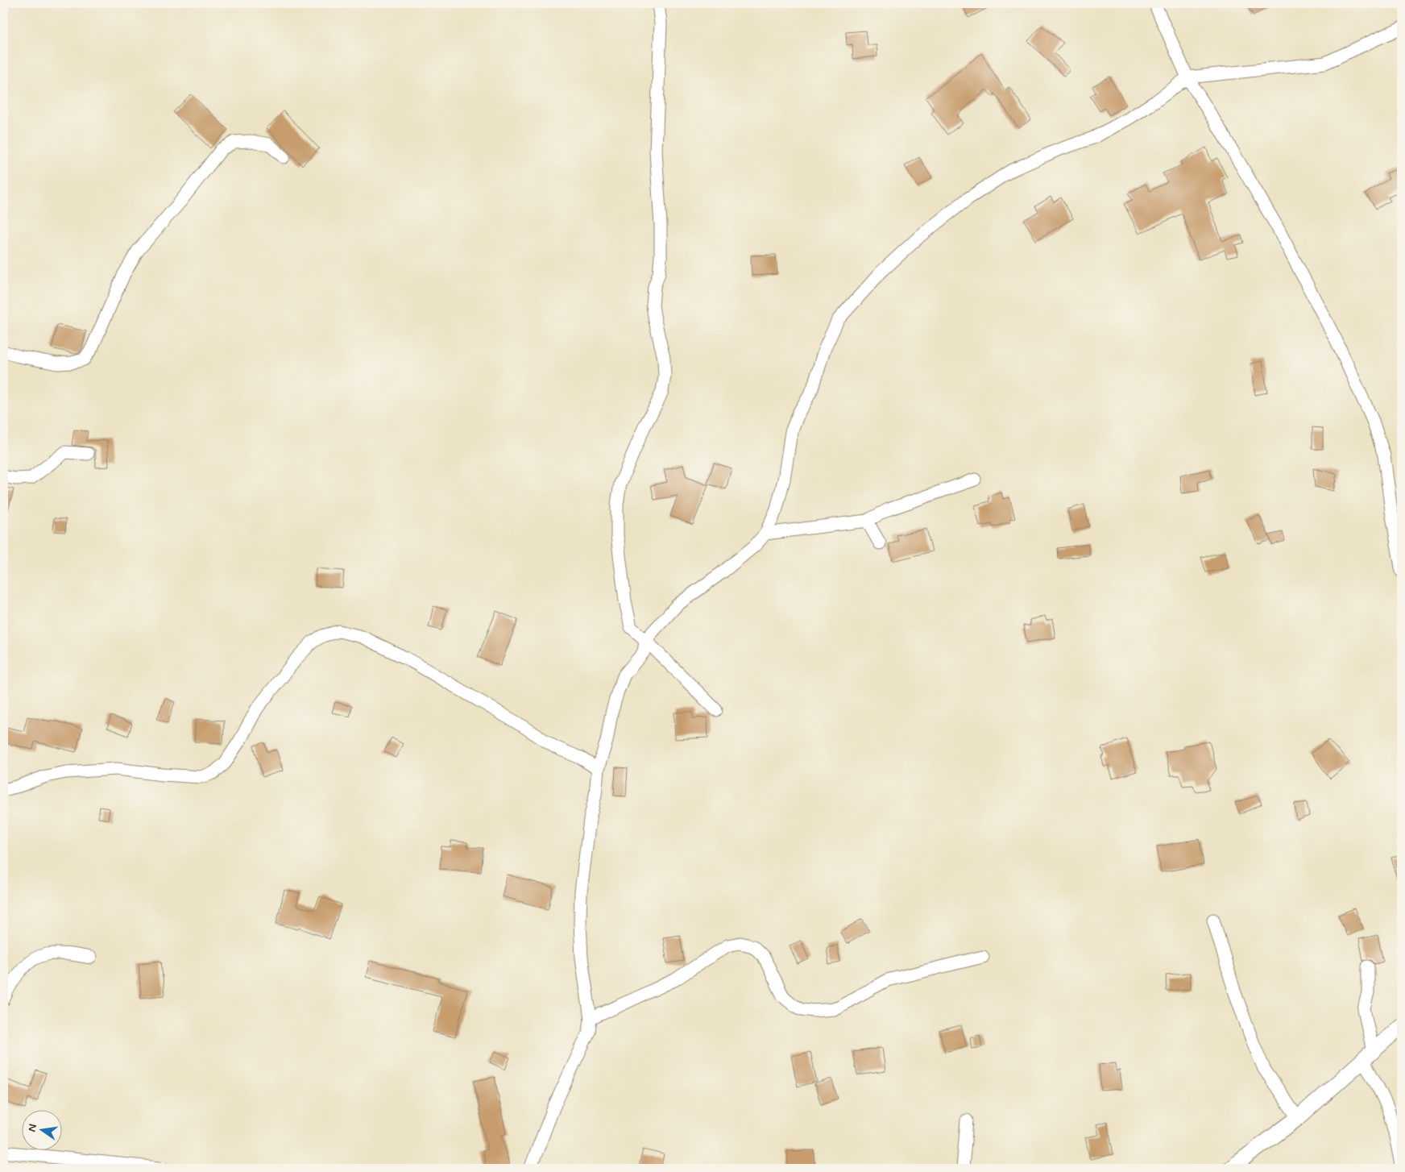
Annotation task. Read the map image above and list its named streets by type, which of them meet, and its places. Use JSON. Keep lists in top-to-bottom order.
{
  "north": "left"
}
